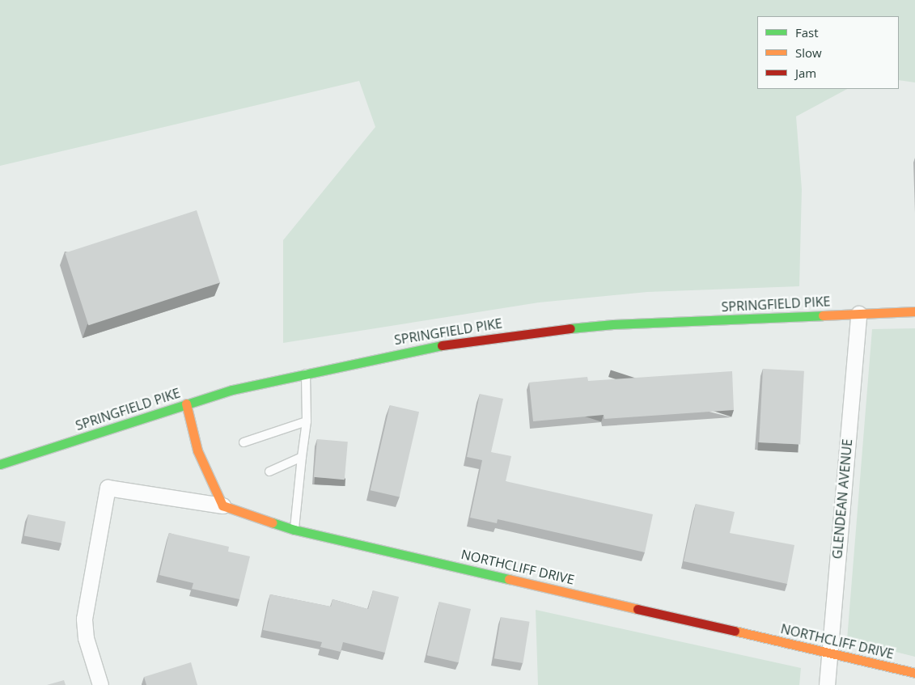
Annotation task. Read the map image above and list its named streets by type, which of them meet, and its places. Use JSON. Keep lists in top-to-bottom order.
{
  "streets": {
    "main road": ["SPRINGFIELD PIKE", "NORTHCLIFF DRIVE"],
    "street": ["GLENDEAN AVENUE"]
  },
  "crossings": [
    ["SPRINGFIELD PIKE", "GLENDEAN AVENUE"],
    ["GLENDEAN AVENUE", "NORTHCLIFF DRIVE"]
  ],
  "legend": ["Fast", "Slow", "Jam"]
}
